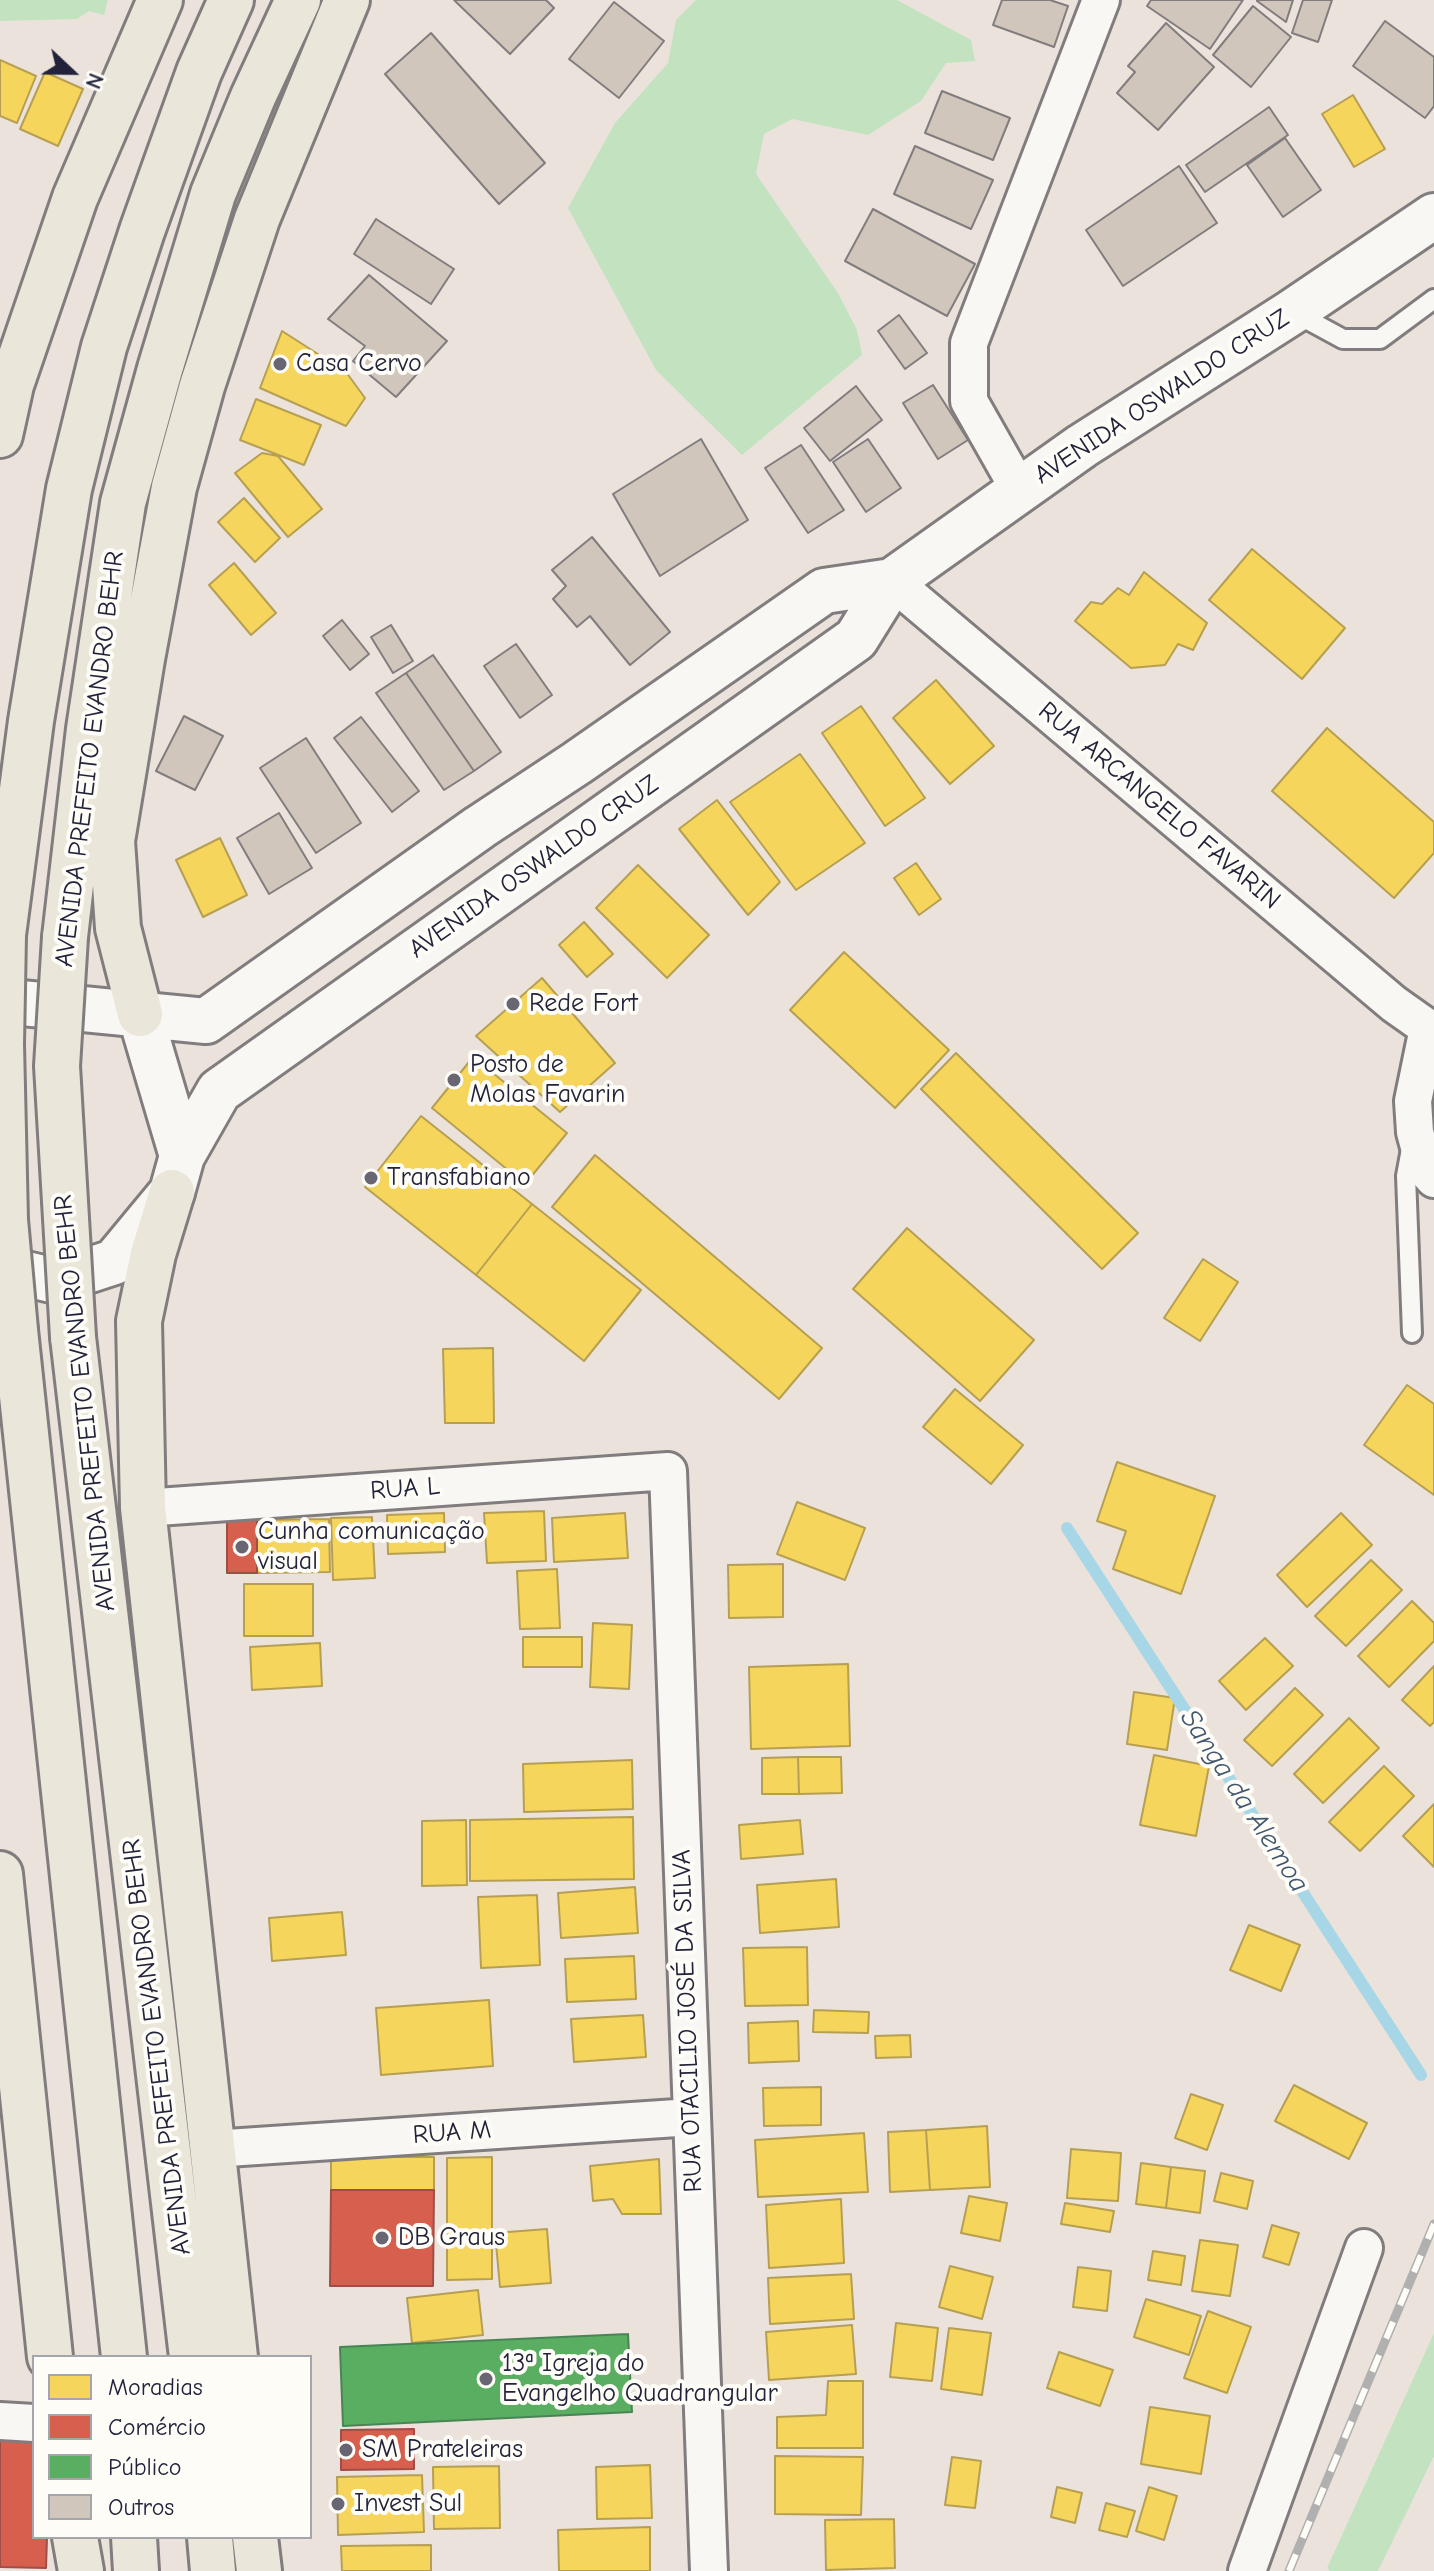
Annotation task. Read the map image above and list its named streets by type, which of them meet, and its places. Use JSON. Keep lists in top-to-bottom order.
{
  "streets": {
    "highway": ["AVENIDA PREFEITO EVANDRO BEHR"],
    "street": [
      "AVENIDA OSWALDO CRUZ",
      "RUA ARCANGELO FAVARIN",
      "RUA L",
      "RUA OTACILIO JOSÉ DA SILVA",
      "RUA M"
    ]
  },
  "crossings": [
    ["AVENIDA OSWALDO CRUZ", "RUA ARCANGELO FAVARIN"],
    ["RUA L", "RUA OTACILIO JOSÉ DA SILVA"],
    ["RUA OTACILIO JOSÉ DA SILVA", "RUA M"]
  ],
  "water": ["Sanga da Alemoa"],
  "places": [
    "Casa Cervo",
    "Rede Fort",
    "Posto de Molas Favarin",
    "Transfabiano",
    "Cunha comunicação visual",
    "DB Graus",
    "13ª Igreja do Evangelho Quadrangular",
    "SM Prateleiras",
    "Invest Sul"
  ],
  "legend": [
    "Moradias",
    "Comércio",
    "Público",
    "Outros"
  ],
  "north": "right"
}
